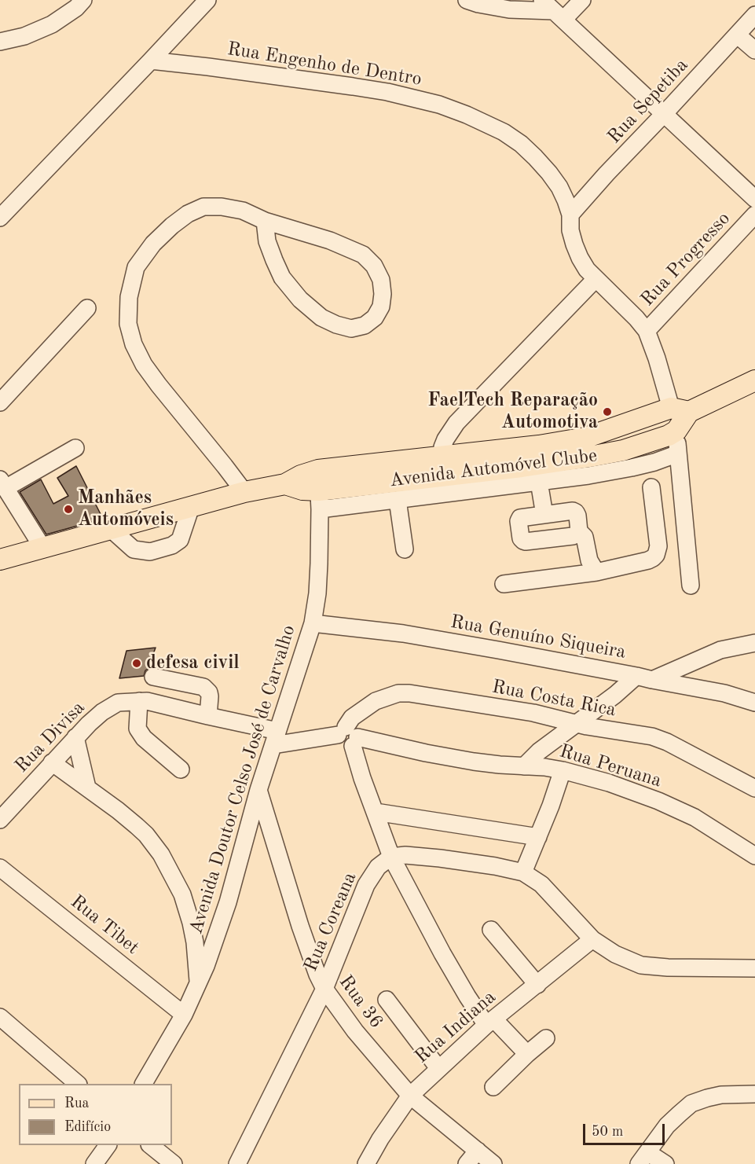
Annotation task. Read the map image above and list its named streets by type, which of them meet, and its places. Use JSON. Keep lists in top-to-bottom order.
{
  "streets": {
    "main road": ["Avenida Automóvel Clube"],
    "street": [
      "Rua Engenho de Dentro",
      "Rua Sepetiba",
      "Rua Progresso",
      "Rua Genuíno Siqueira",
      "Rua Costa Rica",
      "Rua Divisa",
      "Rua Peruana",
      "Avenida Doutor Celso José de Carvalho",
      "Rua Coreana",
      "Rua Tibet",
      "Rua 36",
      "Rua Indiana"
    ]
  },
  "crossings": [
    ["Rua Engenho de Dentro", "Rua Sepetiba"],
    ["Rua Engenho de Dentro", "Rua Progresso"],
    ["Avenida Automóvel Clube", "Avenida Doutor Celso José de Carvalho"],
    ["Rua Genuíno Siqueira", "Avenida Doutor Celso José de Carvalho"],
    ["Rua Costa Rica", "Rua Peruana"],
    ["Rua Divisa", "Rua Peruana"],
    ["Rua Divisa", "Avenida Doutor Celso José de Carvalho"],
    ["Rua Peruana", "Avenida Doutor Celso José de Carvalho"],
    ["Avenida Doutor Celso José de Carvalho", "Rua Tibet"],
    ["Avenida Doutor Celso José de Carvalho", "Rua 36"],
    ["Rua Coreana", "Rua 36"],
    ["Rua 36", "Rua Indiana"]
  ],
  "places": ["FaelTech Reparação Automotiva", "Manhães Automóveis", "defesa civil"],
  "legend": ["Rua", "Edifício"],
  "scale_bar": "50 m"
}
